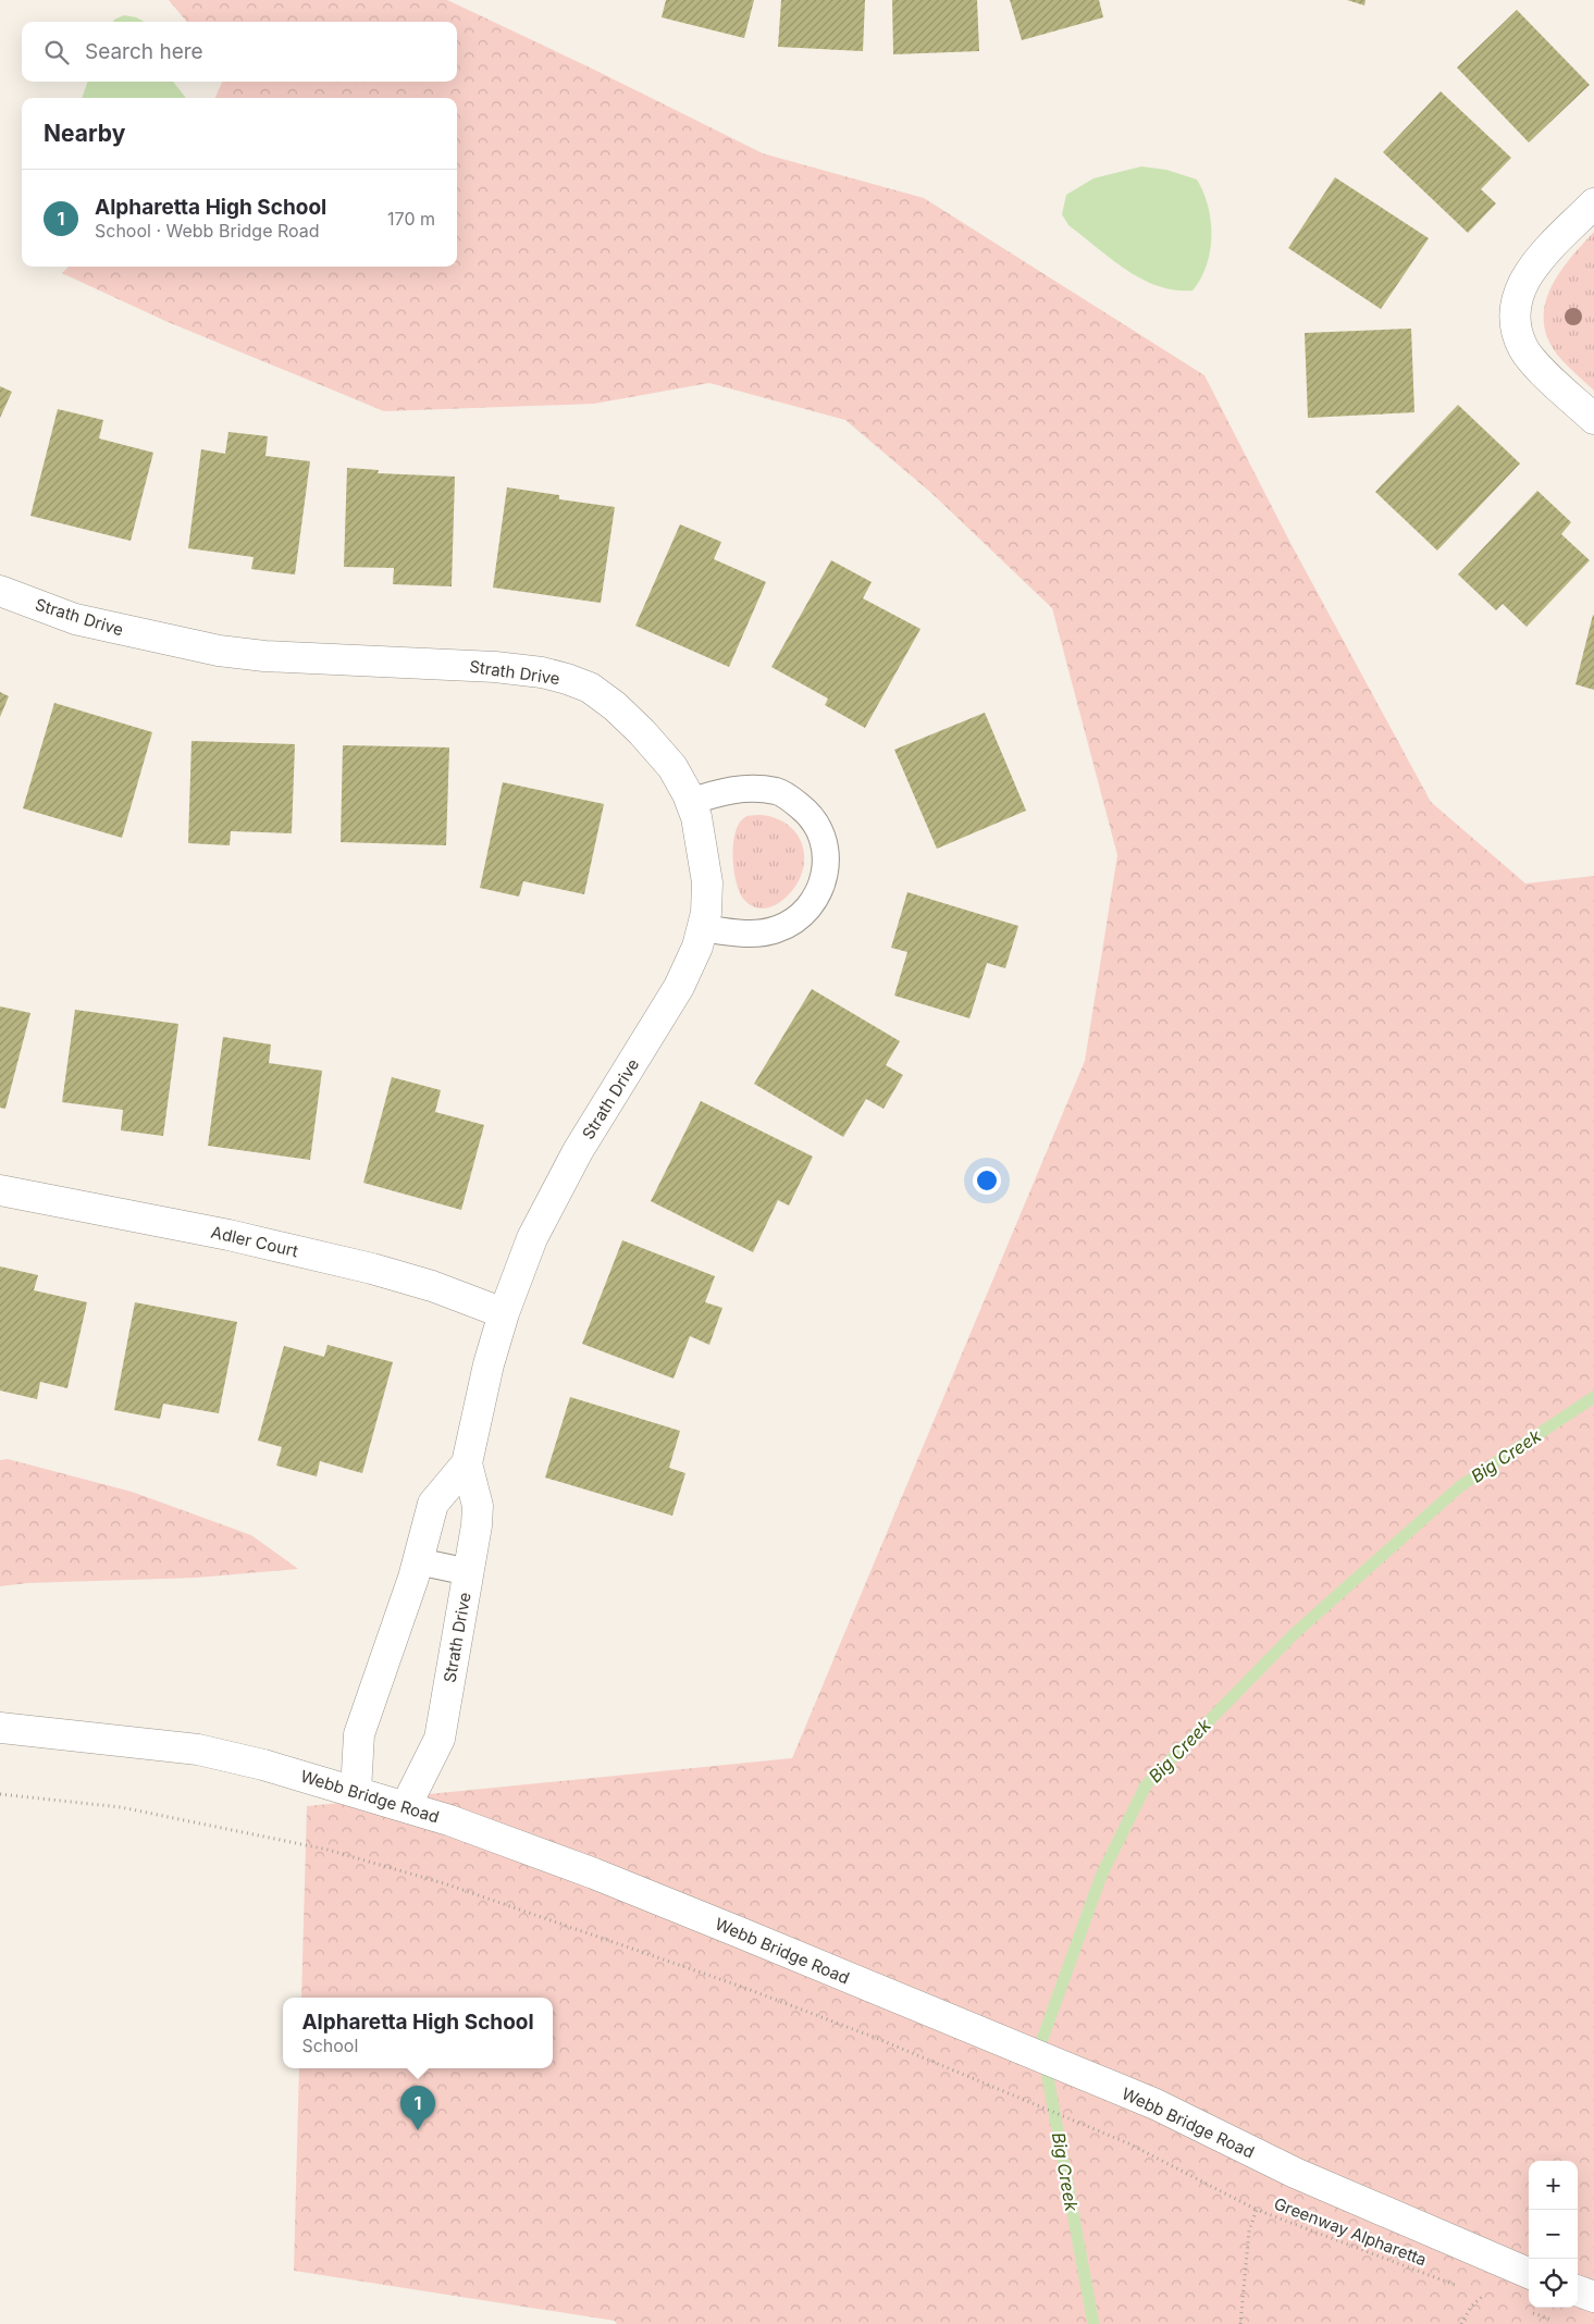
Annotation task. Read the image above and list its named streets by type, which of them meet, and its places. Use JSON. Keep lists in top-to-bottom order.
{
  "streets": {
    "street": ["Strath Drive", "Adler Court", "Webb Bridge Road"],
    "path": ["Greenway Alpharetta"]
  },
  "crossings": [
    ["Strath Drive", "Adler Court"],
    ["Strath Drive", "Webb Bridge Road"]
  ],
  "water": ["Big Creek"],
  "page": {
    "search": "Search here",
    "heading": "Nearby",
    "list": [
      {
        "mark": "1",
        "name": "Alpharetta High School",
        "note": "School · Webb Bridge Road",
        "value": "170 m"
      }
    ],
    "popup": ["Alpharetta High School", "School"],
    "pins": "1",
    "map_buttons": ["+", "−"]
  }
}
